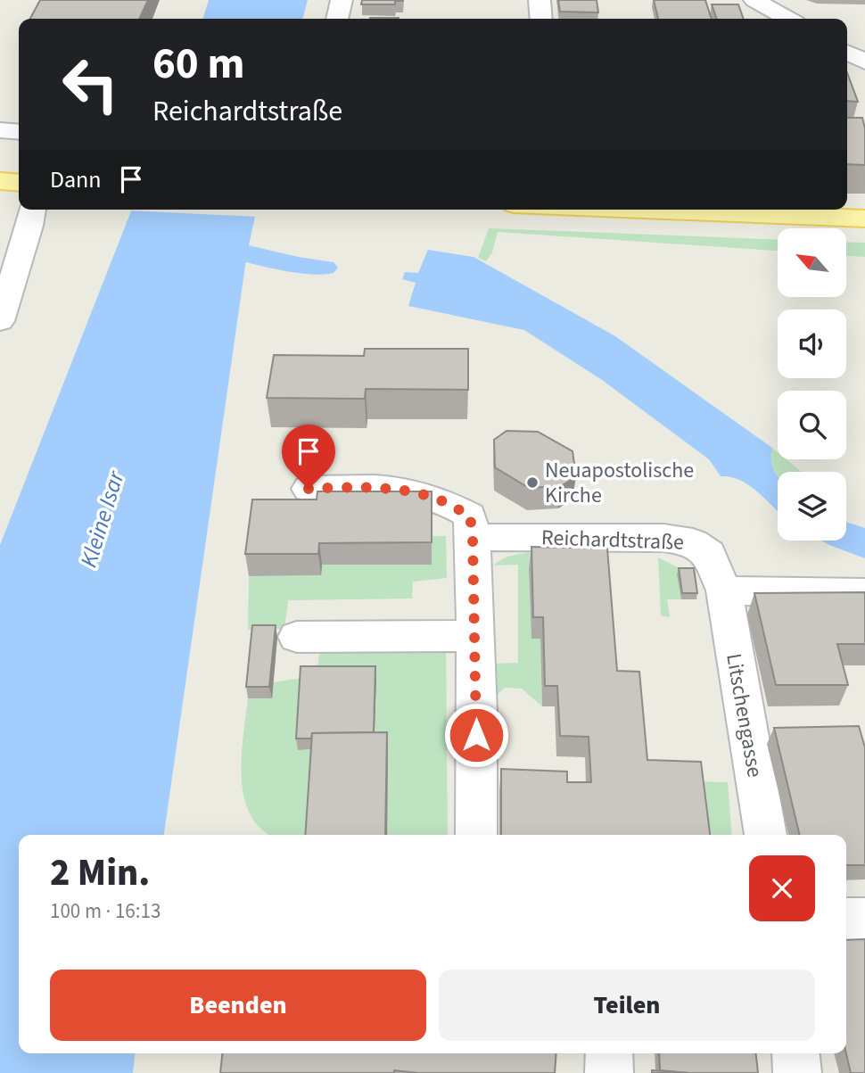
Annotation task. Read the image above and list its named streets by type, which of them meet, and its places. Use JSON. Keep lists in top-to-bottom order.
{
  "streets": {
    "street": ["Reichardtstraße", "Litschengasse"]
  },
  "crossings": [
    ["Reichardtstraße", "Litschengasse"]
  ],
  "water": ["Kleine Isar"],
  "places": ["Neuapostolische Kirche"],
  "north": "top left",
  "page": {
    "turn": ["60 m", "Reichardtstraße"],
    "then": "Dann",
    "heading": ["2 Min.", "100 m · 16:13"],
    "buttons": ["Beenden", "Teilen"]
  }
}
